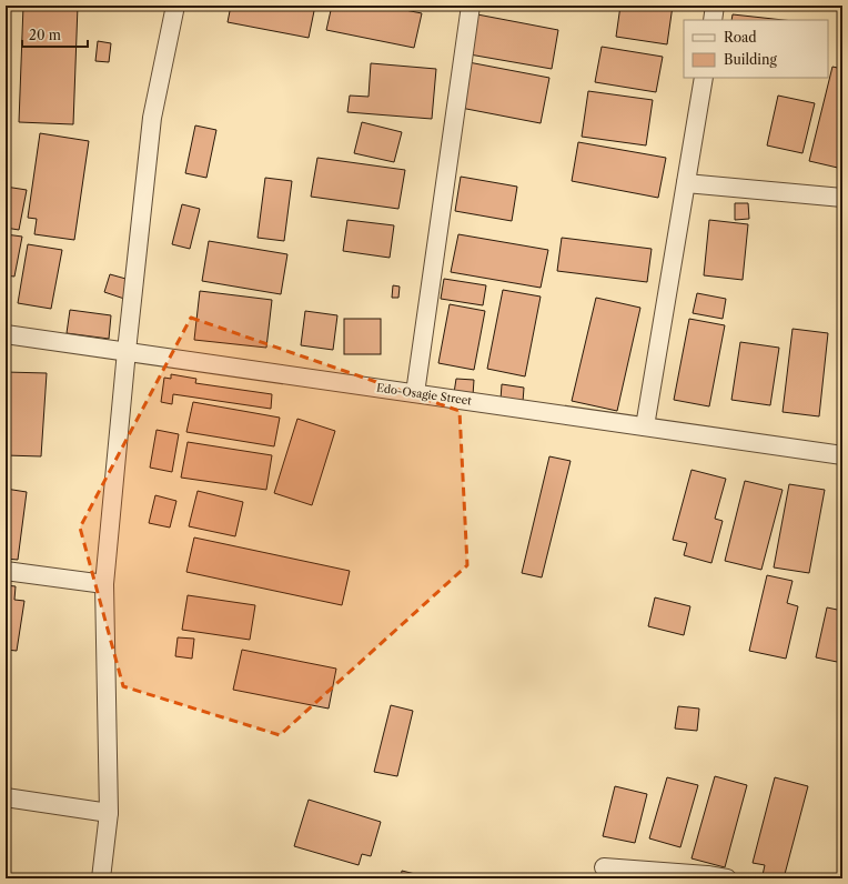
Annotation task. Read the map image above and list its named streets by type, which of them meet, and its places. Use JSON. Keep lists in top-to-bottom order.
{
  "streets": {
    "street": ["Edo-Osagie Street"]
  },
  "legend": ["Road", "Building"],
  "scale_bar": "20 m"
}
